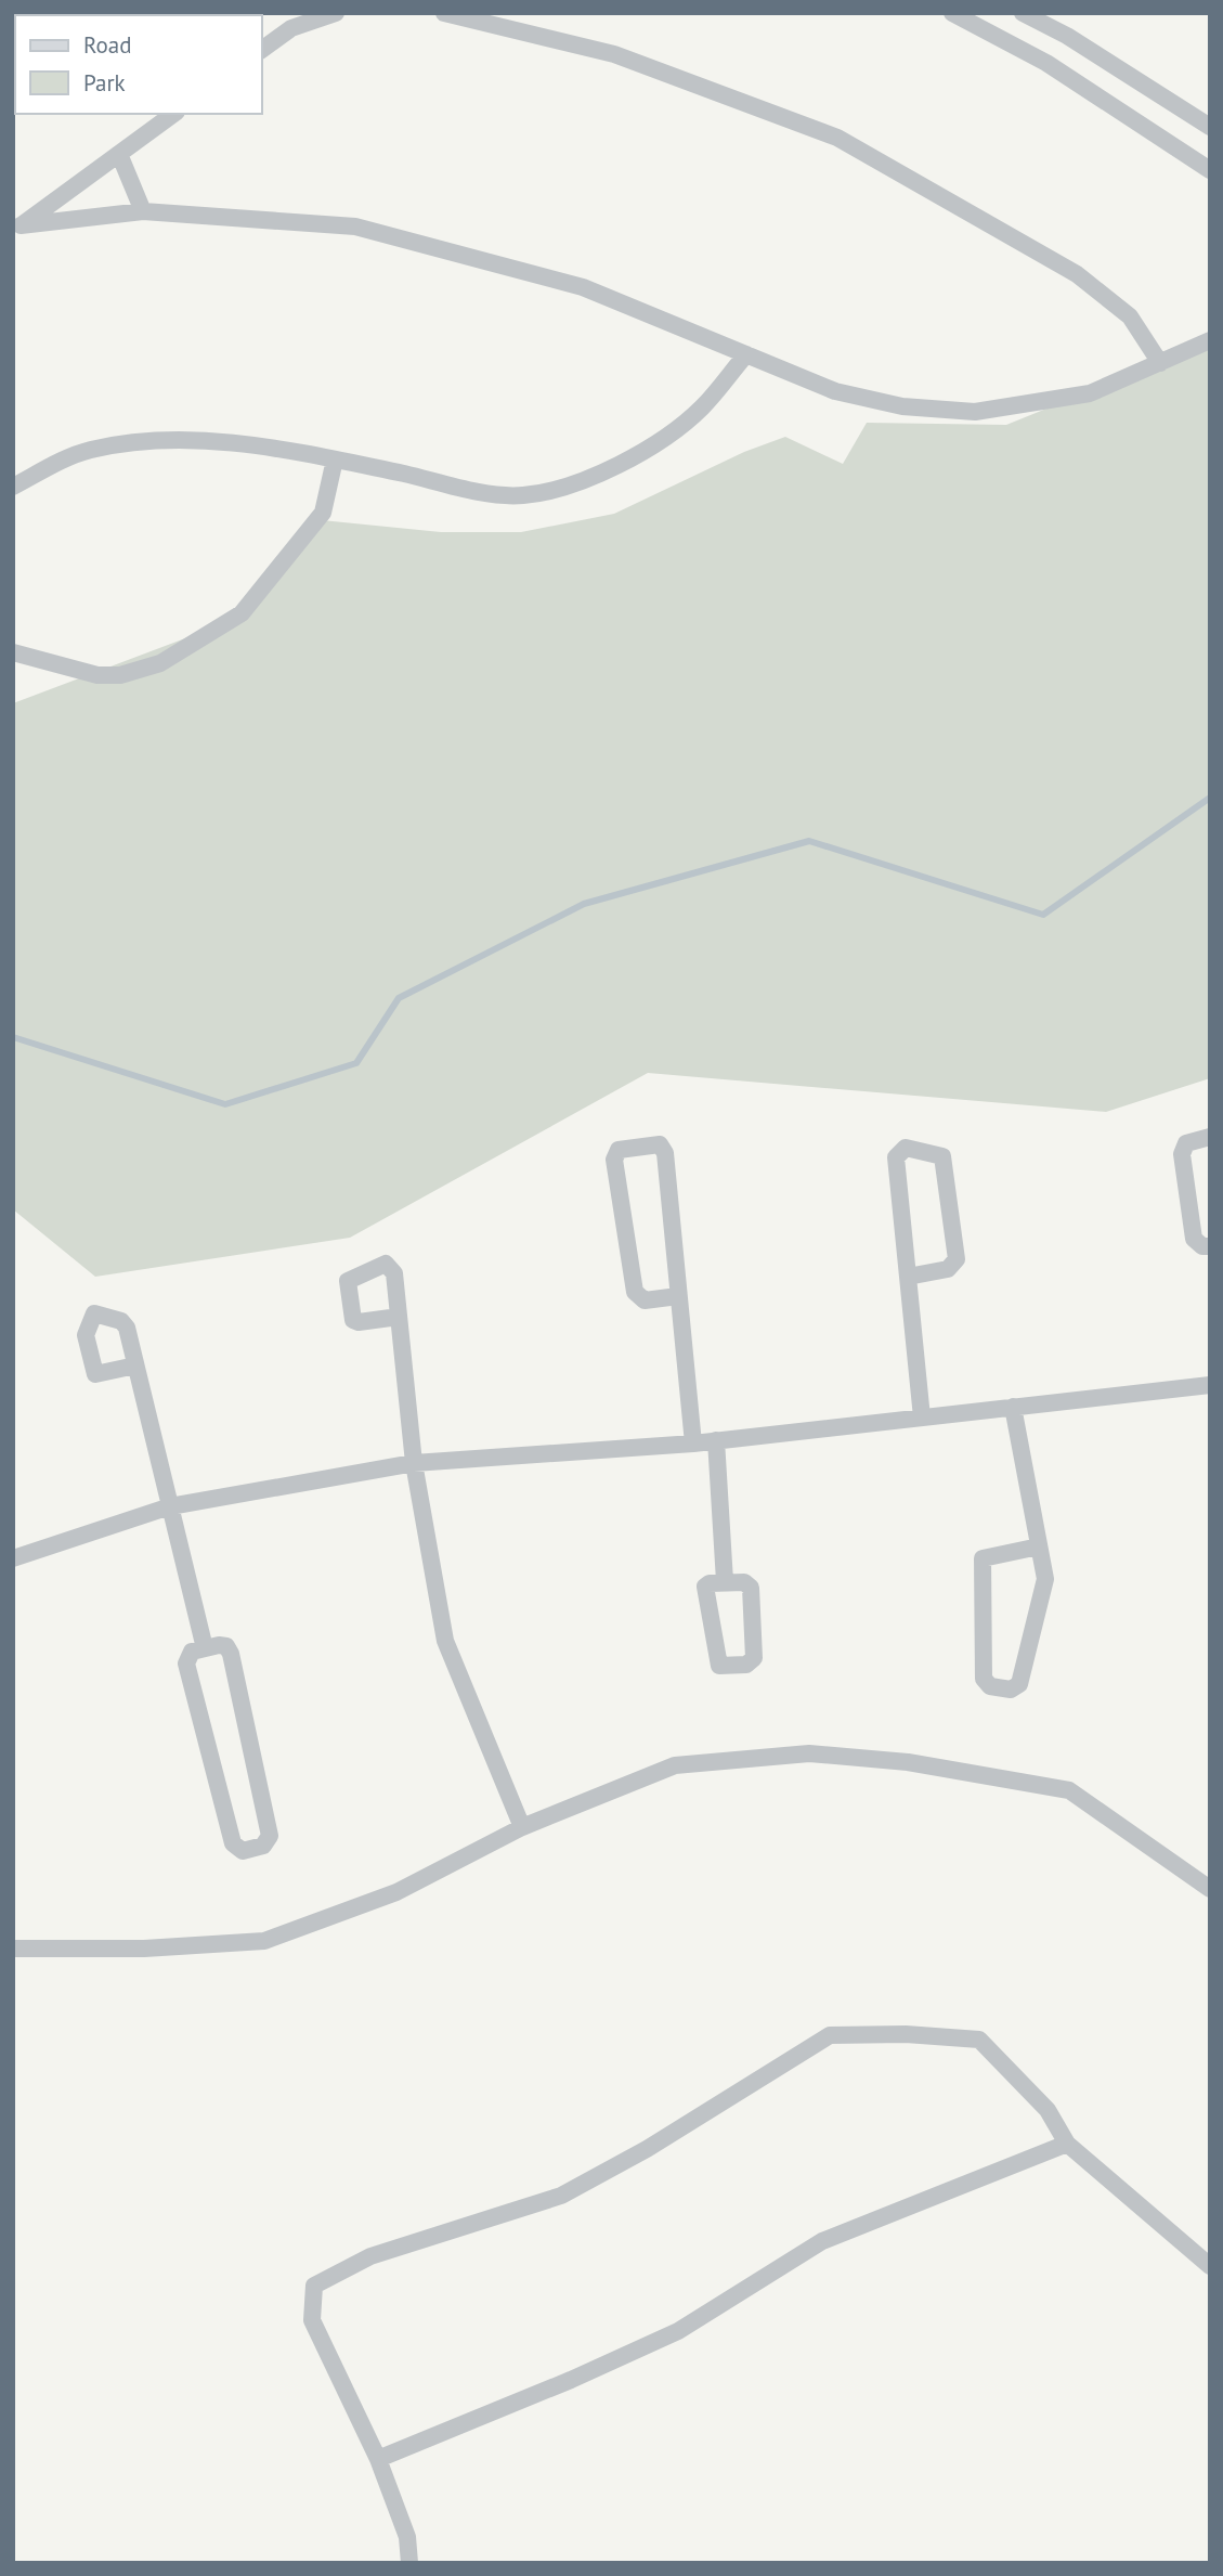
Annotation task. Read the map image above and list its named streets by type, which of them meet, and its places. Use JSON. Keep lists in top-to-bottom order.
{
  "legend": ["Road", "Park"]
}
